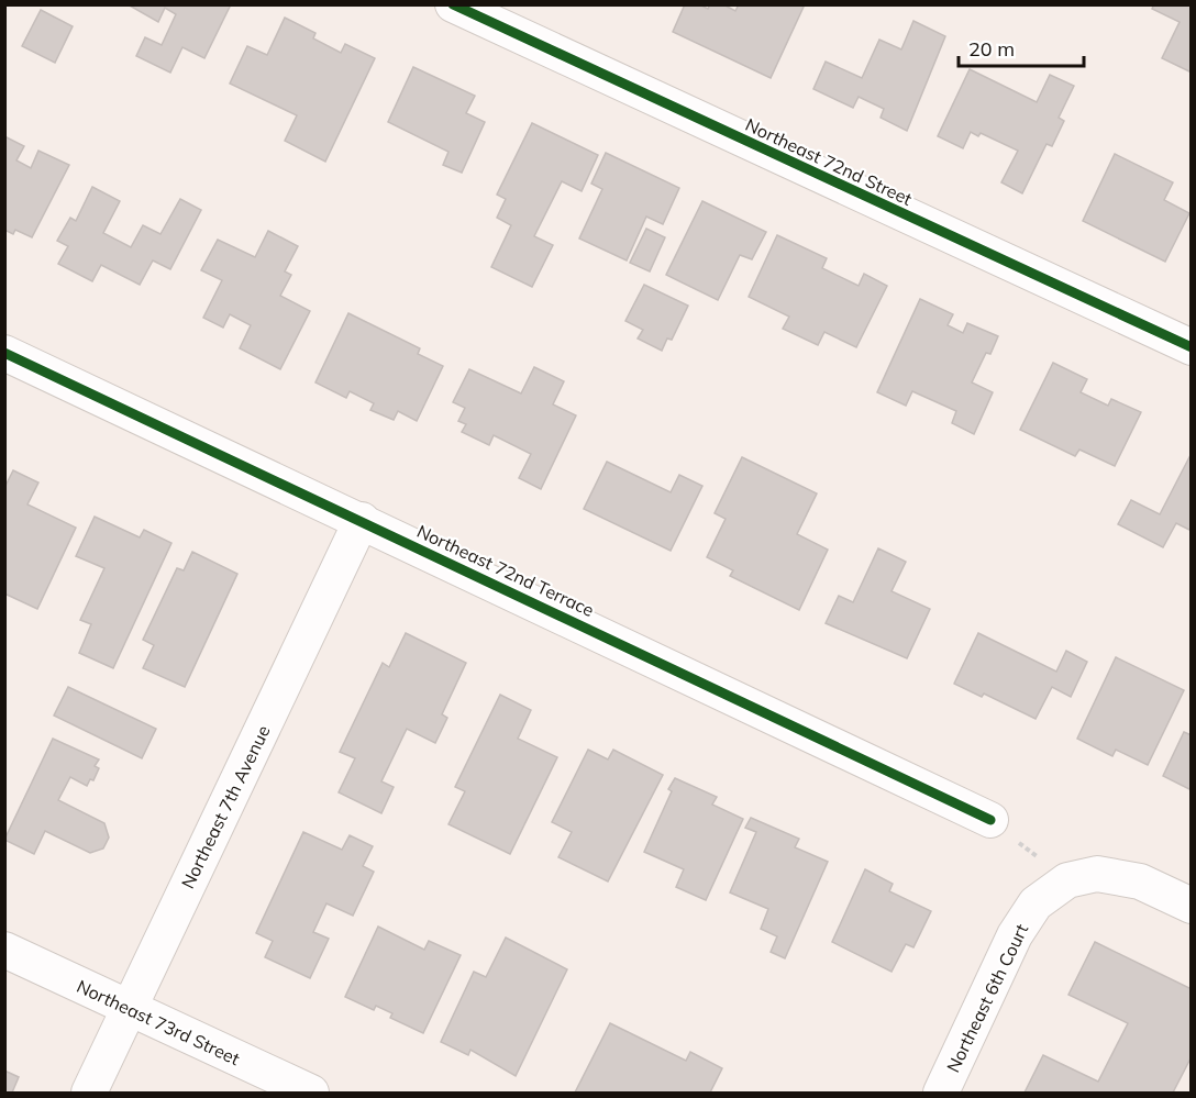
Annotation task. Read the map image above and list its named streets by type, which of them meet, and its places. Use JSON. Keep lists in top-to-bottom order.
{
  "streets": {
    "street": [
      "Northeast 72nd Street",
      "Northeast 72nd Terrace",
      "Northeast 7th Avenue",
      "Northeast 6th Court",
      "Northeast 73rd Street"
    ]
  },
  "crossings": [
    ["Northeast 72nd Terrace", "Northeast 7th Avenue"],
    ["Northeast 7th Avenue", "Northeast 73rd Street"]
  ],
  "scale_bar": "20 m"
}
